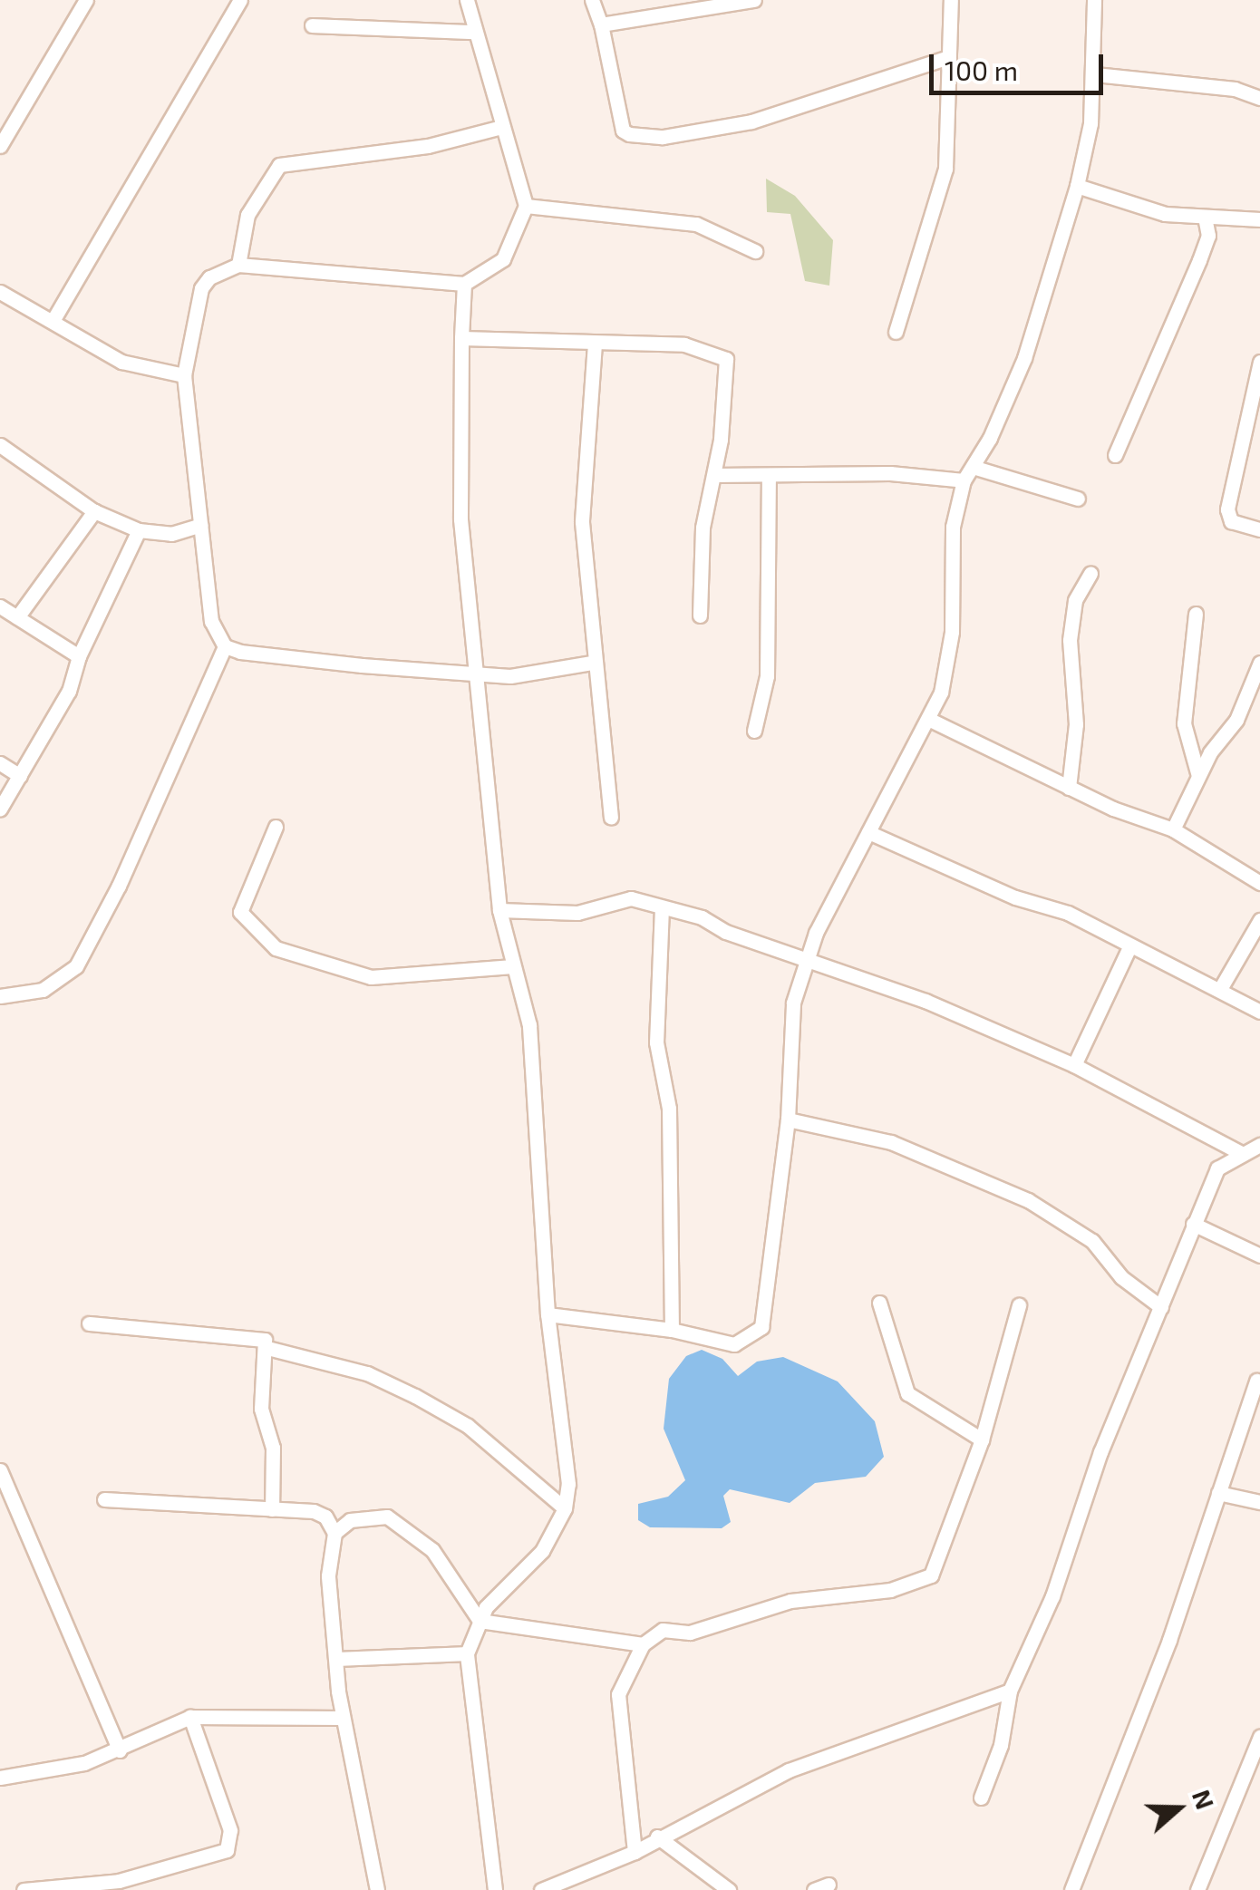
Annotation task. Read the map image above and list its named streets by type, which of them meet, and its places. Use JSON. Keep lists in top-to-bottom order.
{
  "scale_bar": "100 m",
  "north": "right"
}
